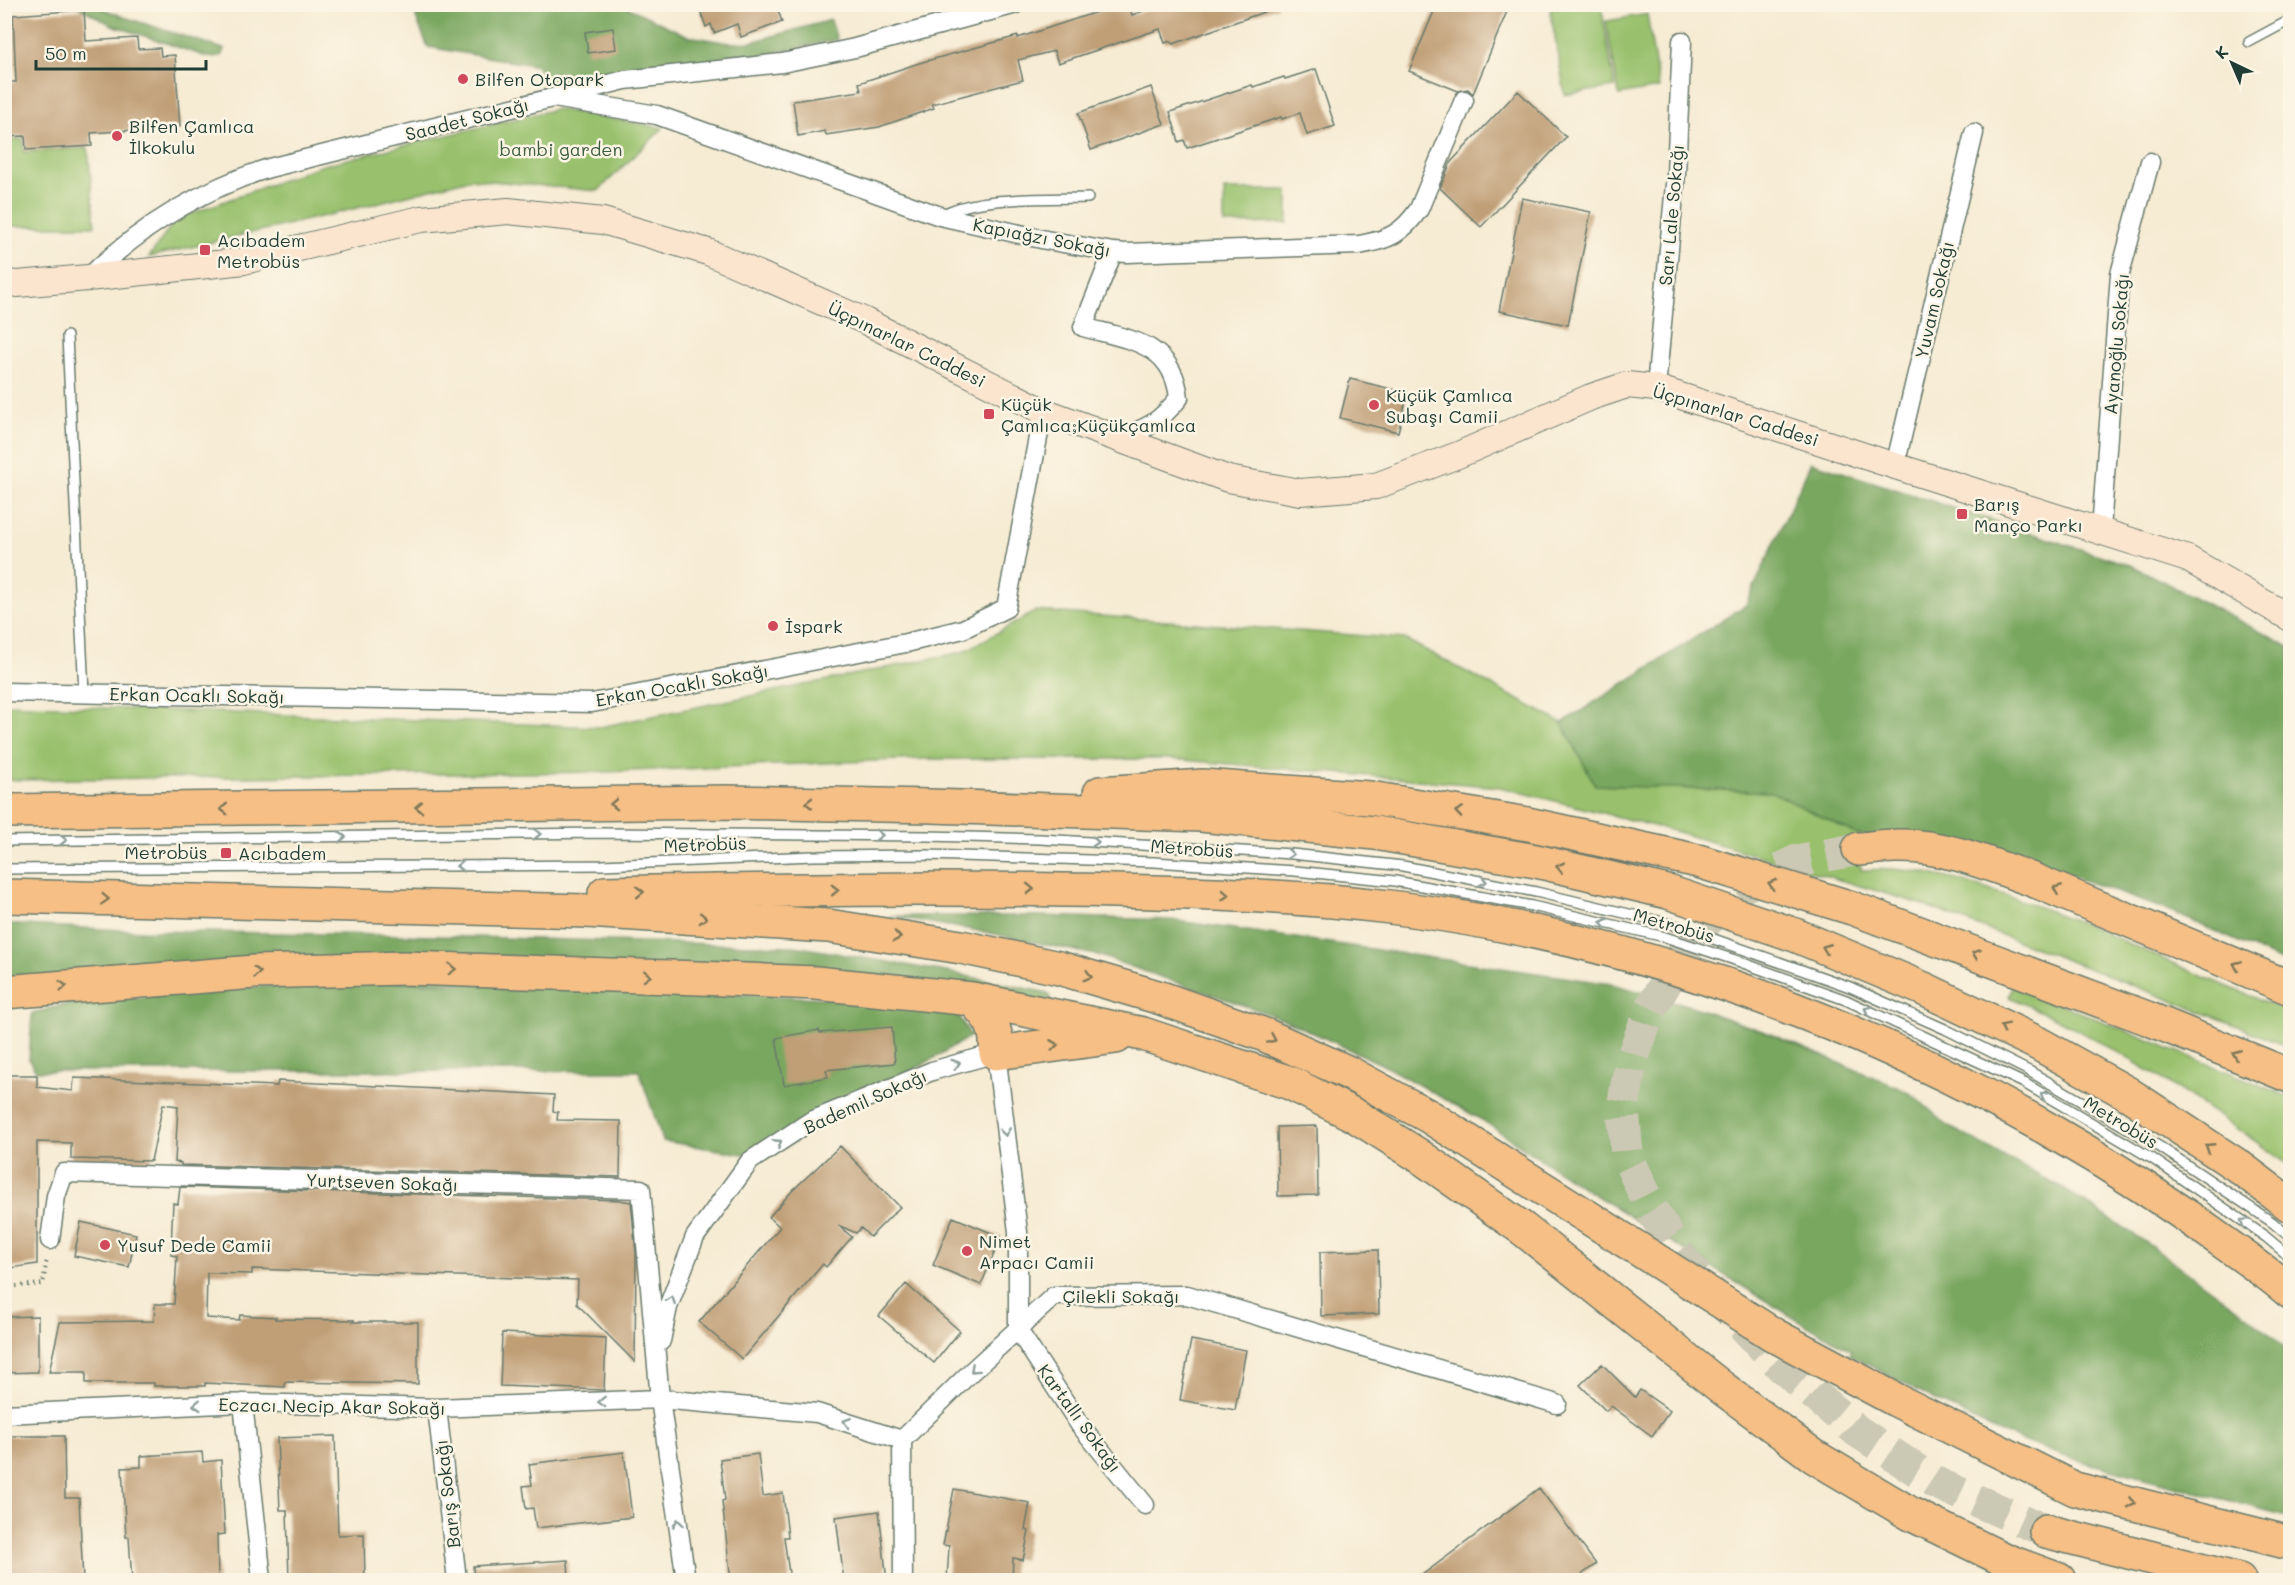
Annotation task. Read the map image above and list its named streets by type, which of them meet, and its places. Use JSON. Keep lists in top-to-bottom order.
{
  "streets": {
    "street": [
      "Saadet Sokağı",
      "Sarı Lale Sokağı",
      "Kapıağzı Sokağı",
      "Yuvam Sokağı",
      "Üçpınarlar Caddesi",
      "Ayanoğlu Sokağı",
      "Erkan Ocaklı Sokağı",
      "Bademil Sokağı",
      "Yurtseven Sokağı",
      "Çilekli Sokağı",
      "Eczacı Necip Akar Sokağı",
      "Kartallı Sokağı",
      "Barış Sokağı"
    ],
    "lane": ["Metrobüs"]
  },
  "crossings": [
    ["Saadet Sokağı", "Kapıağzı Sokağı"],
    ["Saadet Sokağı", "Üçpınarlar Caddesi"],
    ["Sarı Lale Sokağı", "Üçpınarlar Caddesi"],
    ["Yuvam Sokağı", "Üçpınarlar Caddesi"],
    ["Üçpınarlar Caddesi", "Ayanoğlu Sokağı"],
    ["Üçpınarlar Caddesi", "Erkan Ocaklı Sokağı"],
    ["Bademil Sokağı", "Yurtseven Sokağı"],
    ["Bademil Sokağı", "Eczacı Necip Akar Sokağı"],
    ["Yurtseven Sokağı", "Eczacı Necip Akar Sokağı"],
    ["Çilekli Sokağı", "Eczacı Necip Akar Sokağı"],
    ["Çilekli Sokağı", "Kartallı Sokağı"],
    ["Eczacı Necip Akar Sokağı", "Barış Sokağı"]
  ],
  "one_way": ["Bademil Sokağı", "Eczacı Necip Akar Sokağı"],
  "parks": ["bambi garden"],
  "places": {
    "other": [
      "Bilfen Otopark",
      "Bilfen Çamlıca İlkokulu",
      "Küçük Çamlıca Subaşı Camii",
      "İspark",
      "Yusuf Dede Camii",
      "Nimet Arpacı Camii"
    ],
    "transit": [
      "Acıbadem Metrobüs",
      "Küçük Çamlıca;Küçükçamlıca",
      "Barış Manço Parkı",
      "Acıbadem"
    ]
  },
  "scale_bar": "50 m",
  "north": "top left"
}
